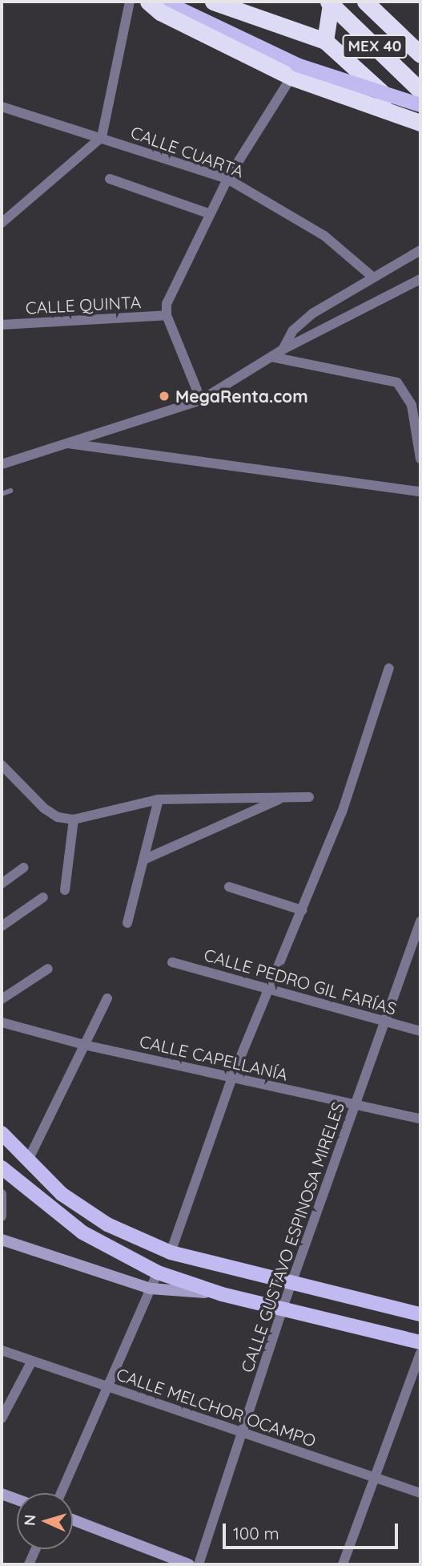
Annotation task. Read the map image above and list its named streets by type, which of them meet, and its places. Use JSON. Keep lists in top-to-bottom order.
{
  "streets": {
    "highway": ["MEX 40"],
    "street": [
      "CALLE CUARTA",
      "CALLE QUINTA",
      "CALLE PEDRO GIL FARÍAS",
      "CALLE CAPELLANÍA",
      "CALLE GUSTAVO ESPINOSA MIRELES",
      "CALLE MELCHOR OCAMPO"
    ]
  },
  "crossings": [
    ["CALLE PEDRO GIL FARÍAS", "CALLE GUSTAVO ESPINOSA MIRELES"],
    ["CALLE CAPELLANÍA", "CALLE GUSTAVO ESPINOSA MIRELES"],
    ["CALLE GUSTAVO ESPINOSA MIRELES", "CALLE MELCHOR OCAMPO"]
  ],
  "places": ["MegaRenta.com"],
  "scale_bar": "100 m",
  "north": "left"
}
